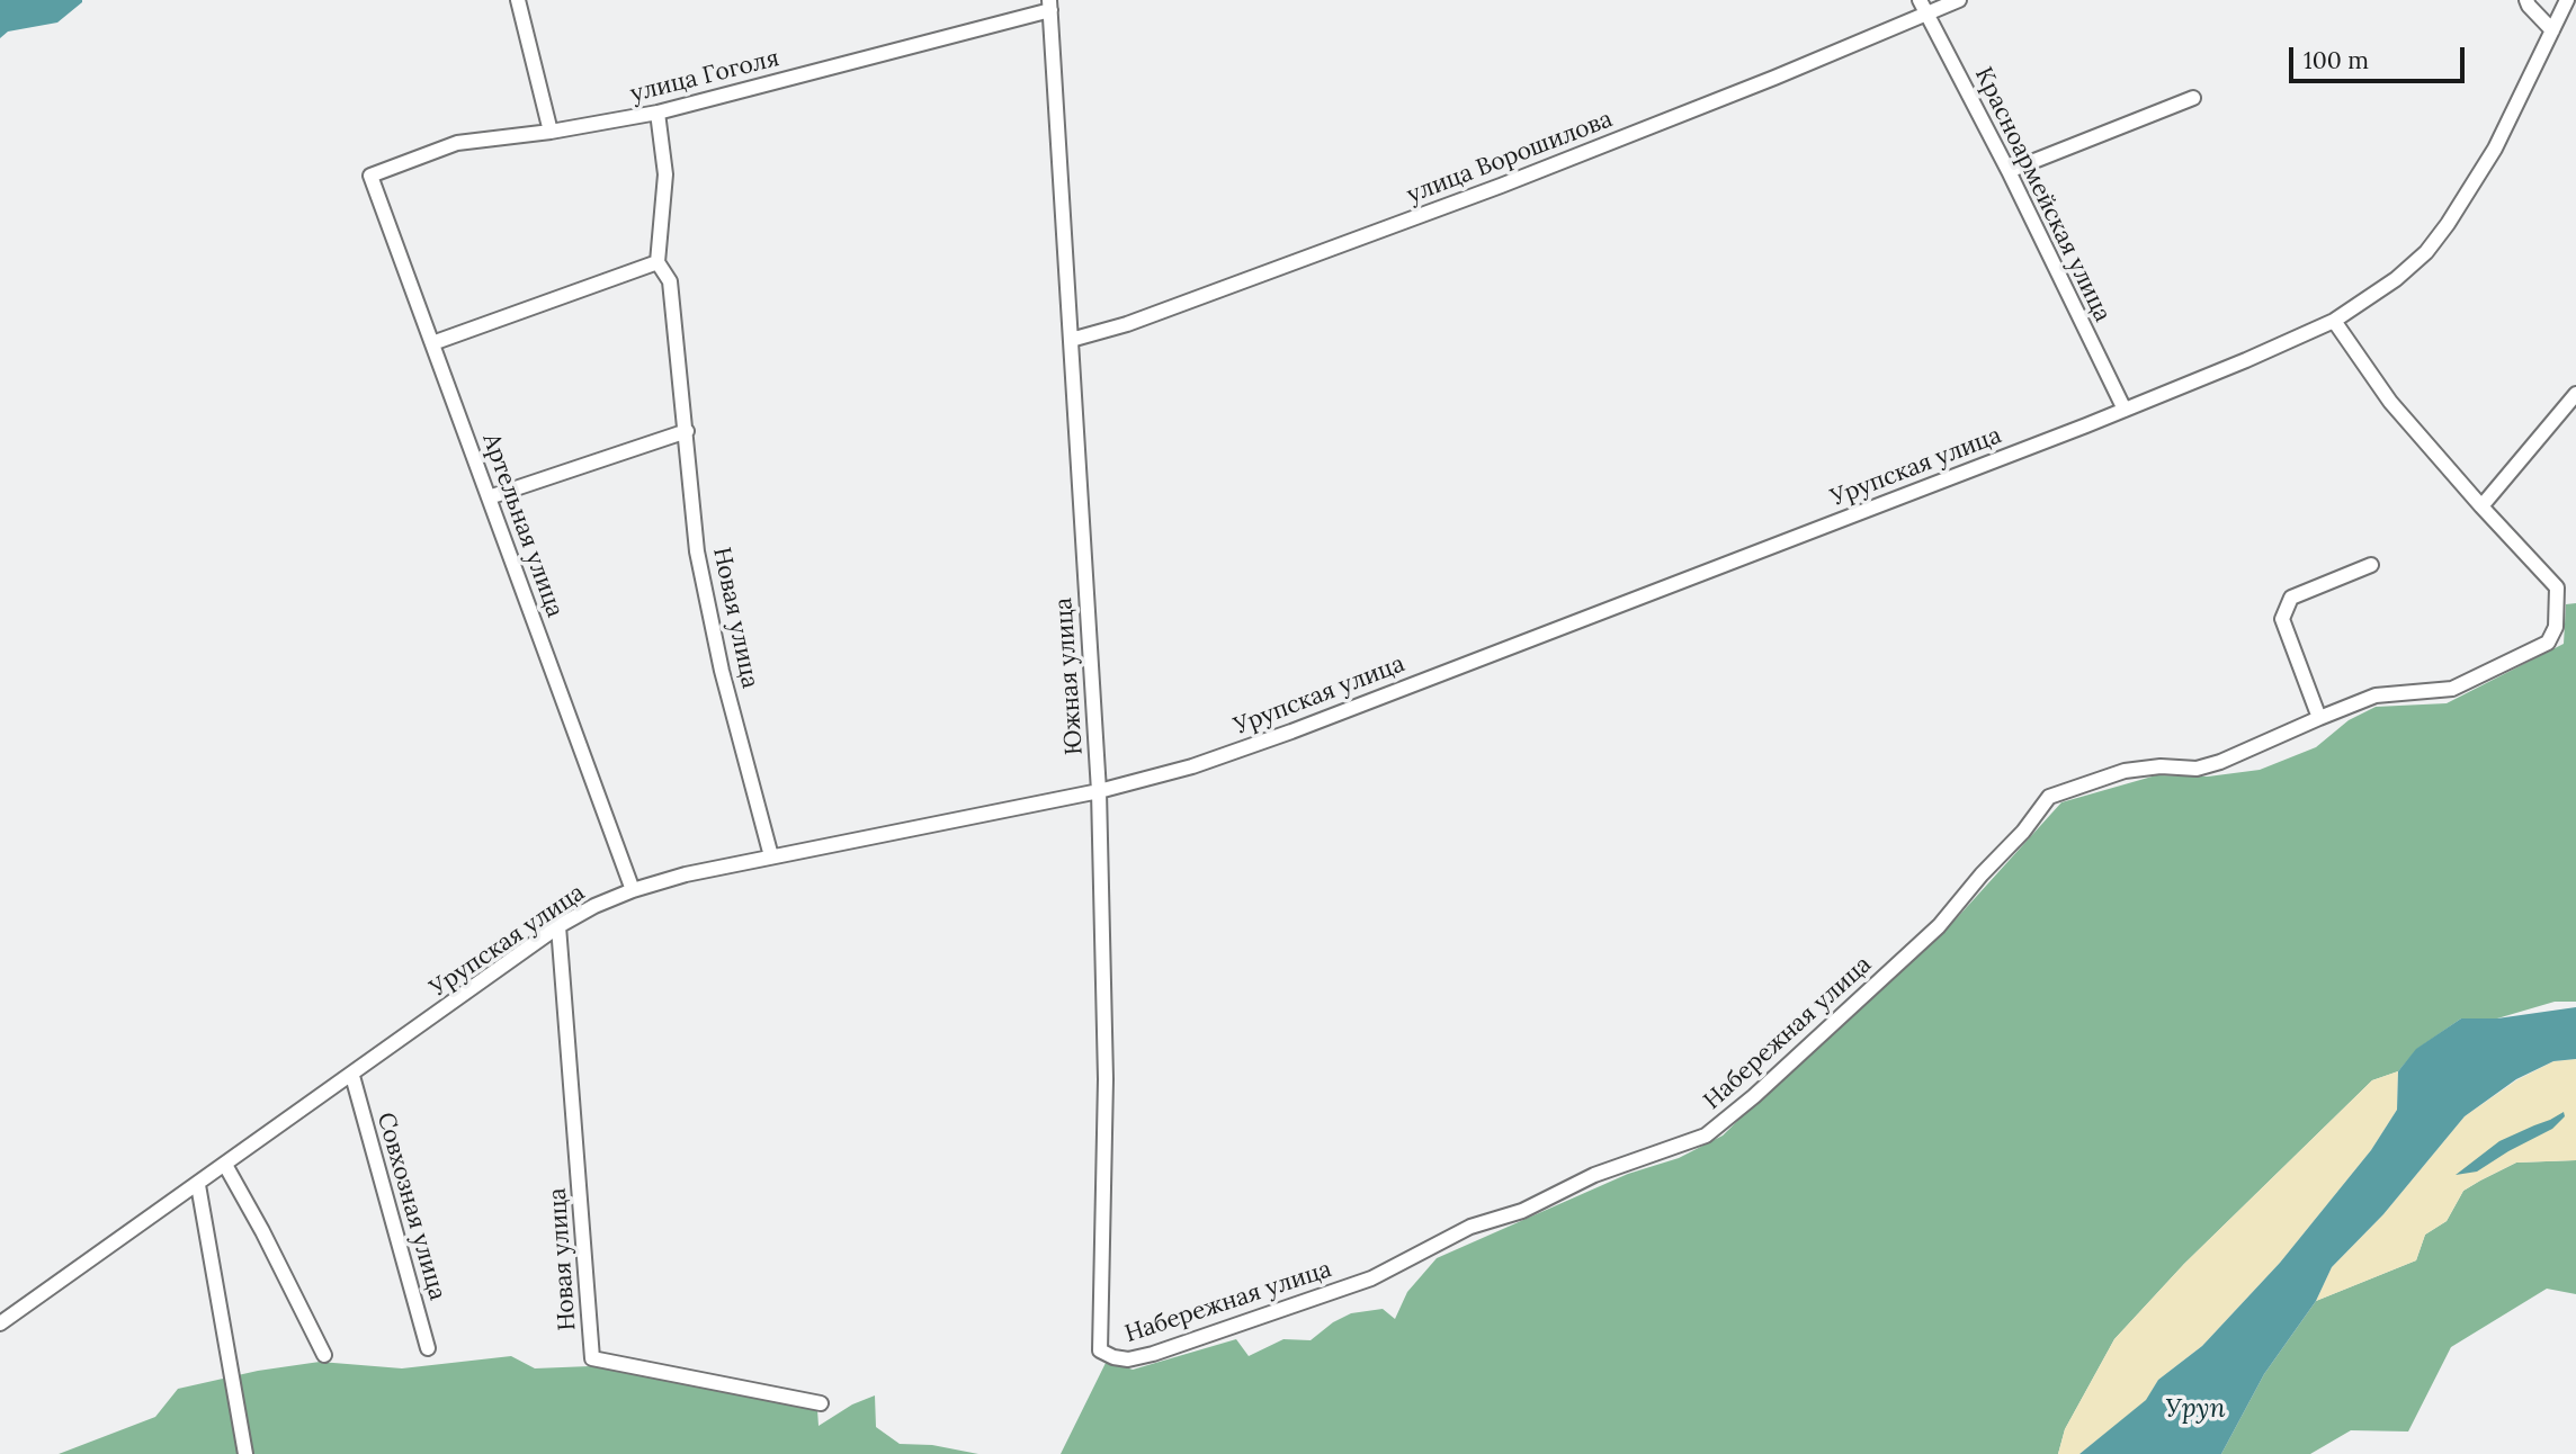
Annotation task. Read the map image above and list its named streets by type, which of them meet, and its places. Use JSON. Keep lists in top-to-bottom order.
{
  "streets": {
    "street": [
      "улица Гоголя",
      "улица Ворошилова",
      "Красноармейская улица",
      "Урупская улица",
      "Артельная улица",
      "Новая улица",
      "Южная улица",
      "Набережная улица",
      "Совхозная улица"
    ]
  },
  "crossings": [
    ["улица Гоголя", "Артельная улица"],
    ["улица Гоголя", "Новая улица"],
    ["улица Гоголя", "Южная улица"],
    ["улица Ворошилова", "Красноармейская улица"],
    ["улица Ворошилова", "Южная улица"],
    ["Красноармейская улица", "Урупская улица"],
    ["Урупская улица", "Артельная улица"],
    ["Урупская улица", "Новая улица"],
    ["Урупская улица", "Южная улица"],
    ["Урупская улица", "Совхозная улица"],
    ["Южная улица", "Набережная улица"]
  ],
  "water": ["Уруп"],
  "scale_bar": "100 m"
}
